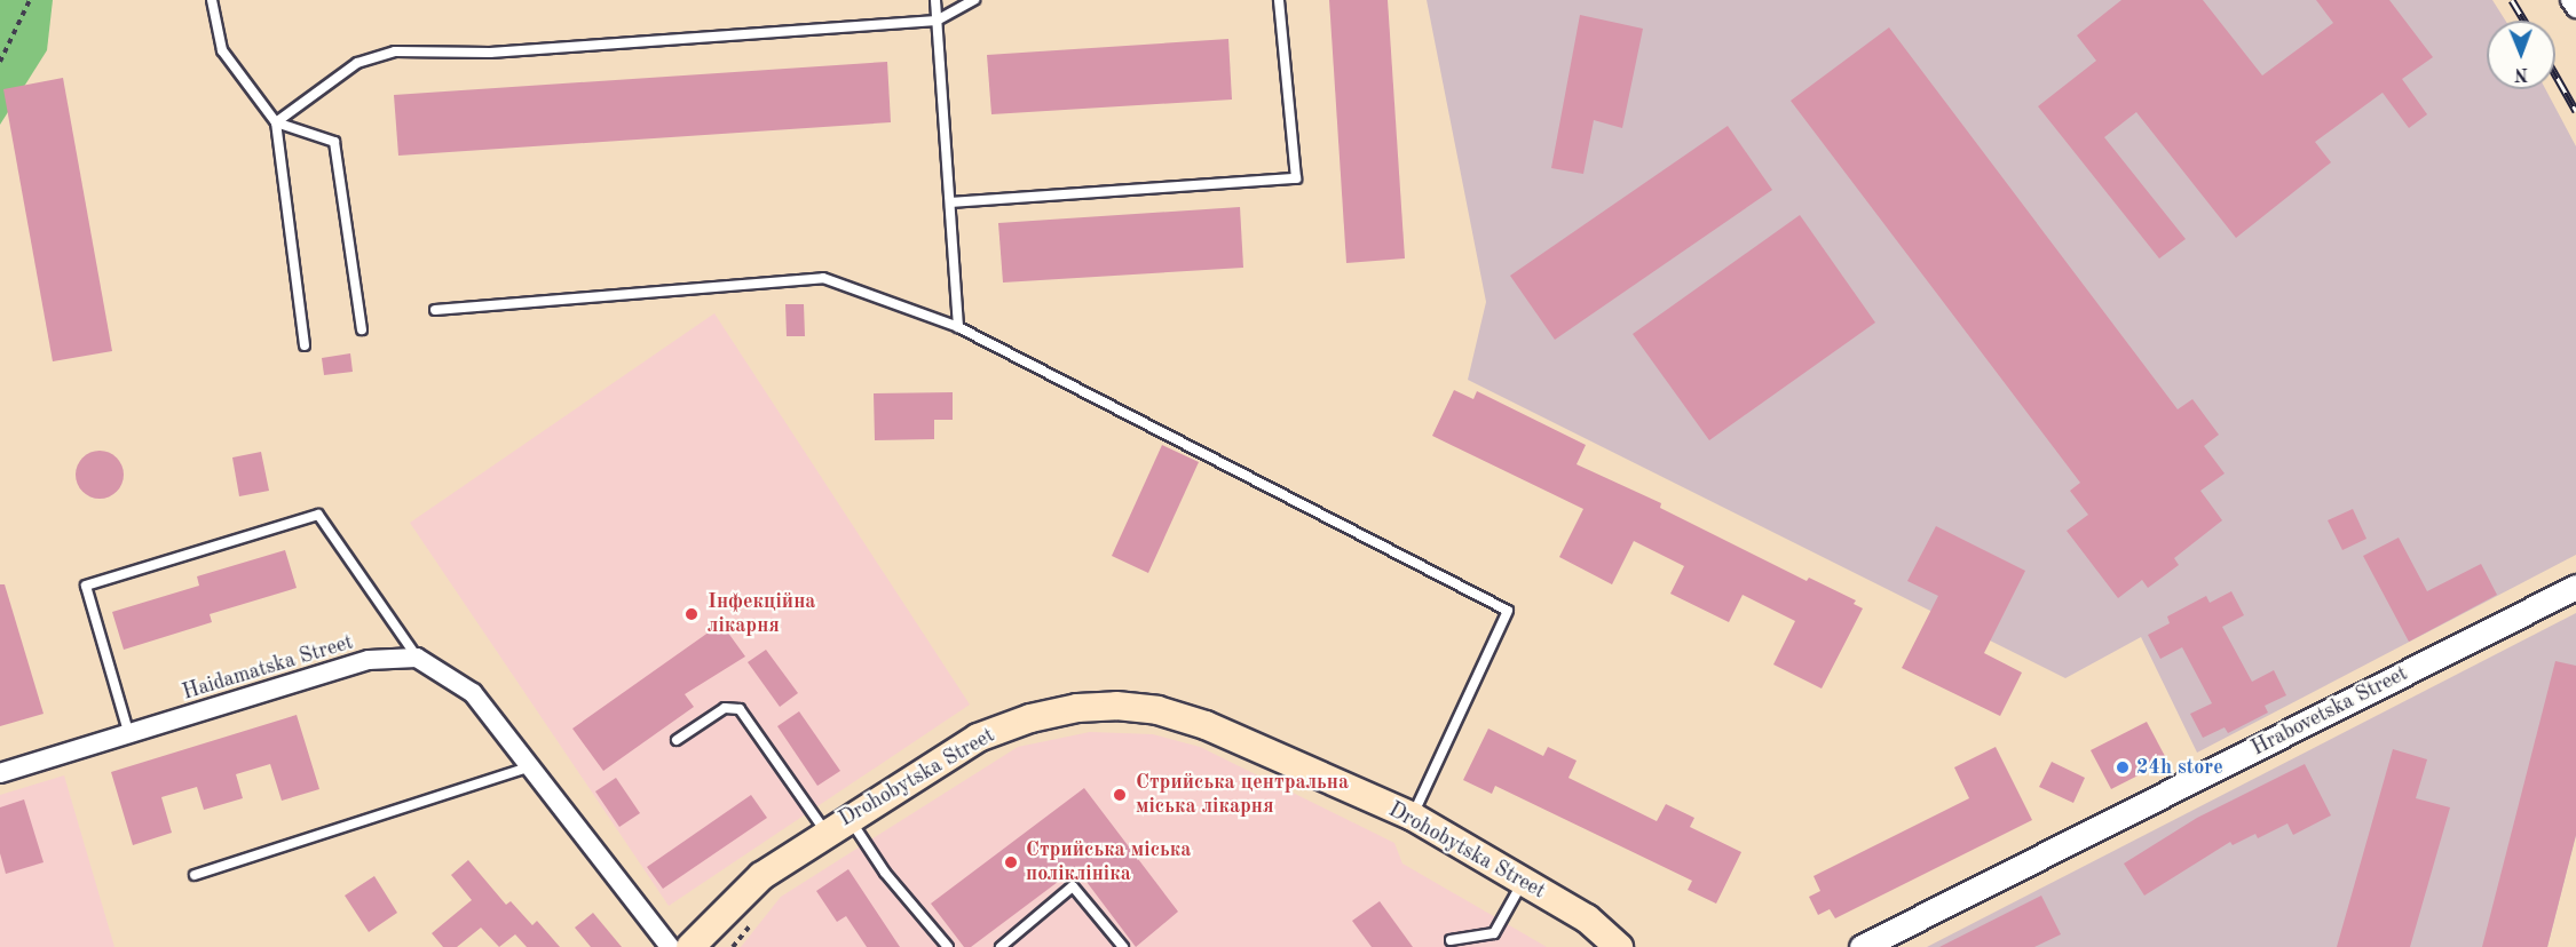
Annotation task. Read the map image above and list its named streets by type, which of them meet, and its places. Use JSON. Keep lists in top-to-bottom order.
{
  "streets": {
    "main road": ["Drohobytska Street"],
    "street": ["Haidamatska Street", "Hrabovetska Street"]
  },
  "places": [
    "Інфекційна лікарня",
    "24h store",
    "Стрийська центральна міська лікарня",
    "Стрийська міська поліклініка"
  ],
  "north": "bottom"
}
